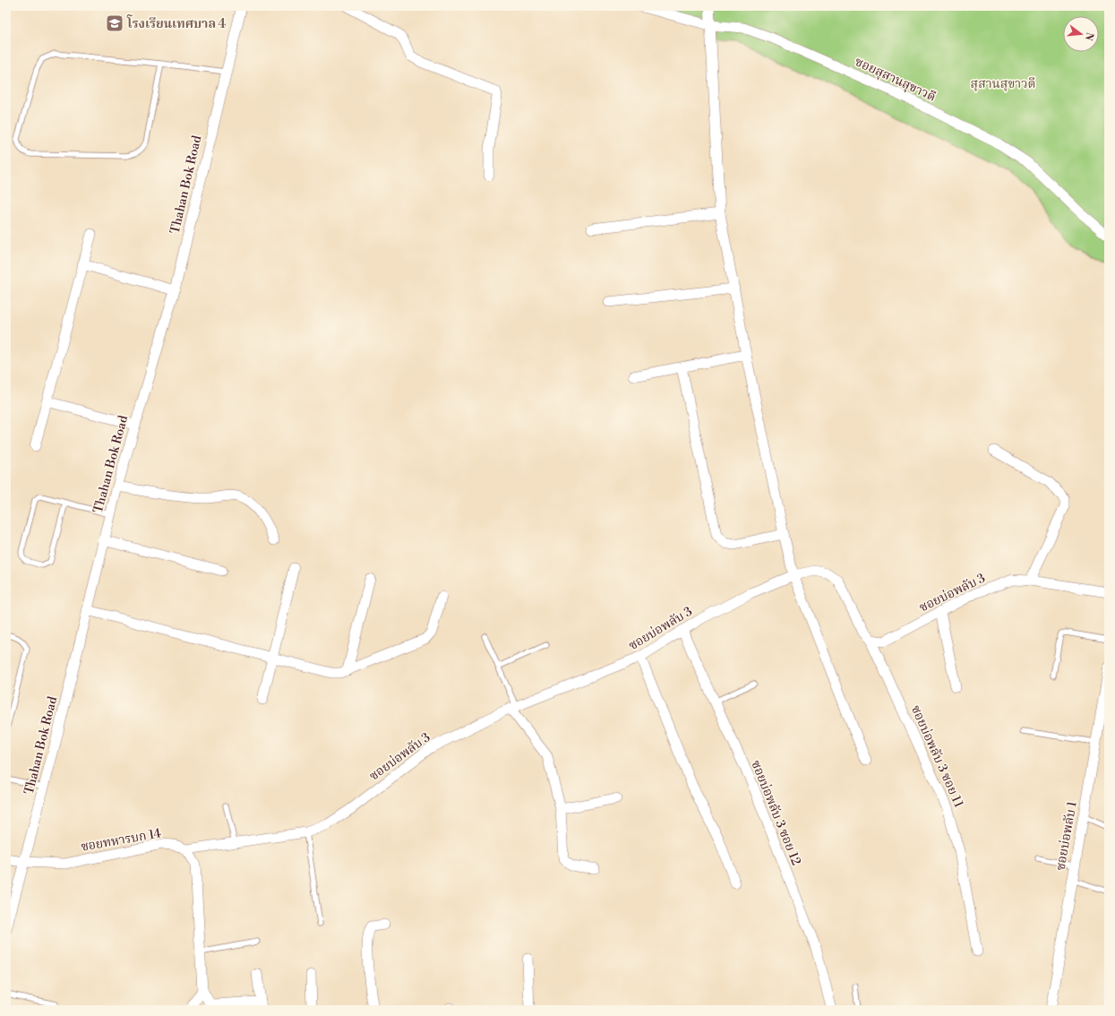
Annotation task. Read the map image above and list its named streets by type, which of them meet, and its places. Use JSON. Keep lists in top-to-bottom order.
{
  "streets": {
    "street": [
      "ซอยสุสานสุขาวดี",
      "Thahan Bok Road",
      "ซอยบ่อพลับ 3",
      "ซอยบ่อพลับ 3 ซอย 11",
      "ซอยบ่อพลับ 3 ซอย 12",
      "ซอยบ่อพลับ 1",
      "ซอยทหารบก 14"
    ]
  },
  "crossings": [
    ["Thahan Bok Road", "ซอยทหารบก 14"],
    ["ซอยบ่อพลับ 3", "ซอยบ่อพลับ 3 ซอย 11"],
    ["ซอยบ่อพลับ 3", "ซอยบ่อพลับ 3 ซอย 12"],
    ["ซอยบ่อพลับ 3", "ซอยทหารบก 14"]
  ],
  "parks": ["สุสานสุขาวดี"],
  "places": {
    "school or university": ["โรงเรียนเทศบาล 4"]
  },
  "north": "right"
}
